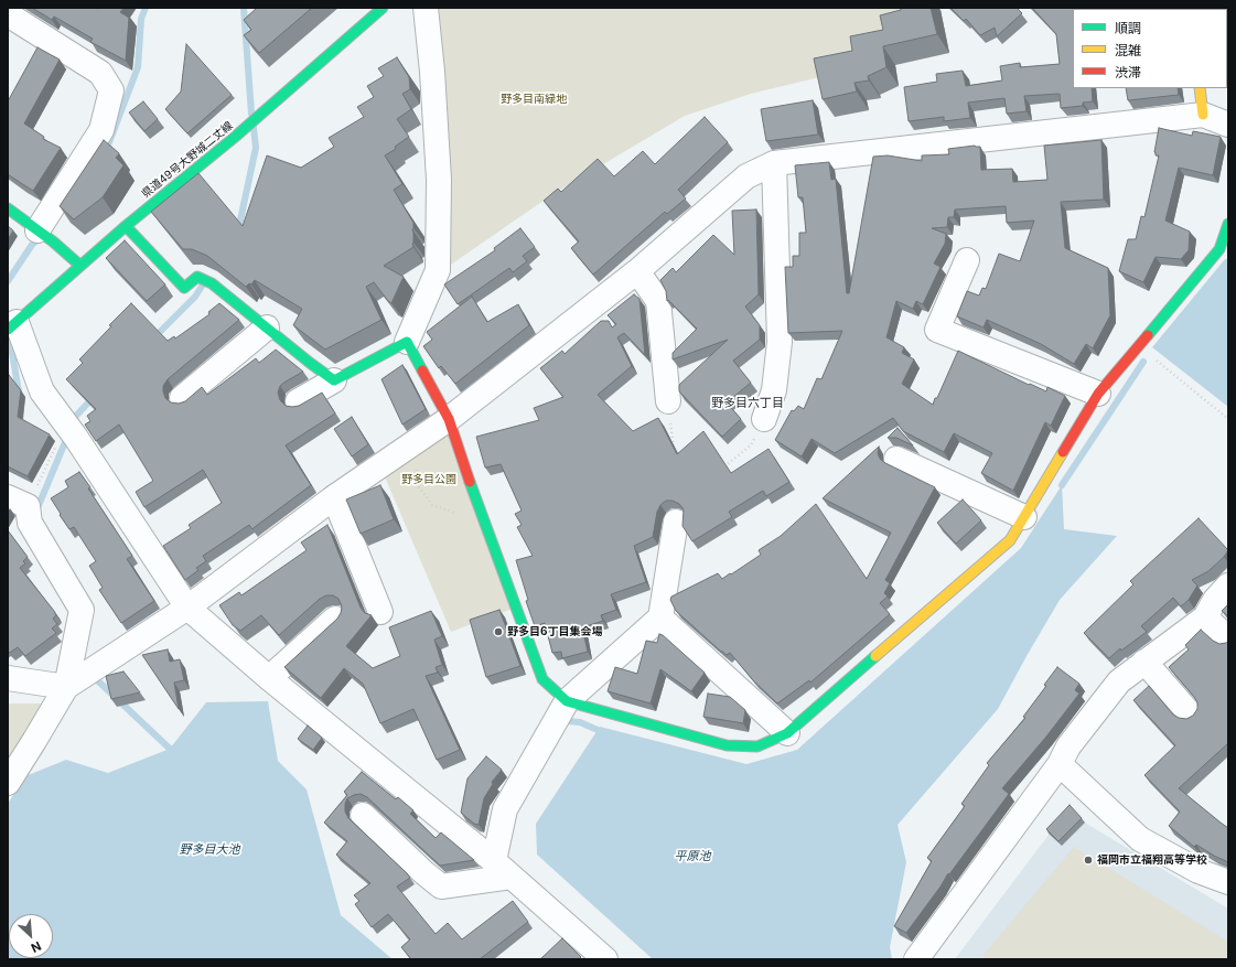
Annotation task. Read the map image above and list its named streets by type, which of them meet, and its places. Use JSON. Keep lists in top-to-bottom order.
{
  "streets": {
    "street": ["県道49号大野城二丈線"]
  },
  "districts": ["野多目六丁目"],
  "water": ["野多目大池", "平原池"],
  "parks": ["野多目南緑地", "野多目公園"],
  "places": ["野多目6丁目集会場", "福岡市立福翔高等学校"],
  "legend": ["順調", "混雑", "渋滞"],
  "north": "bottom right"
}
